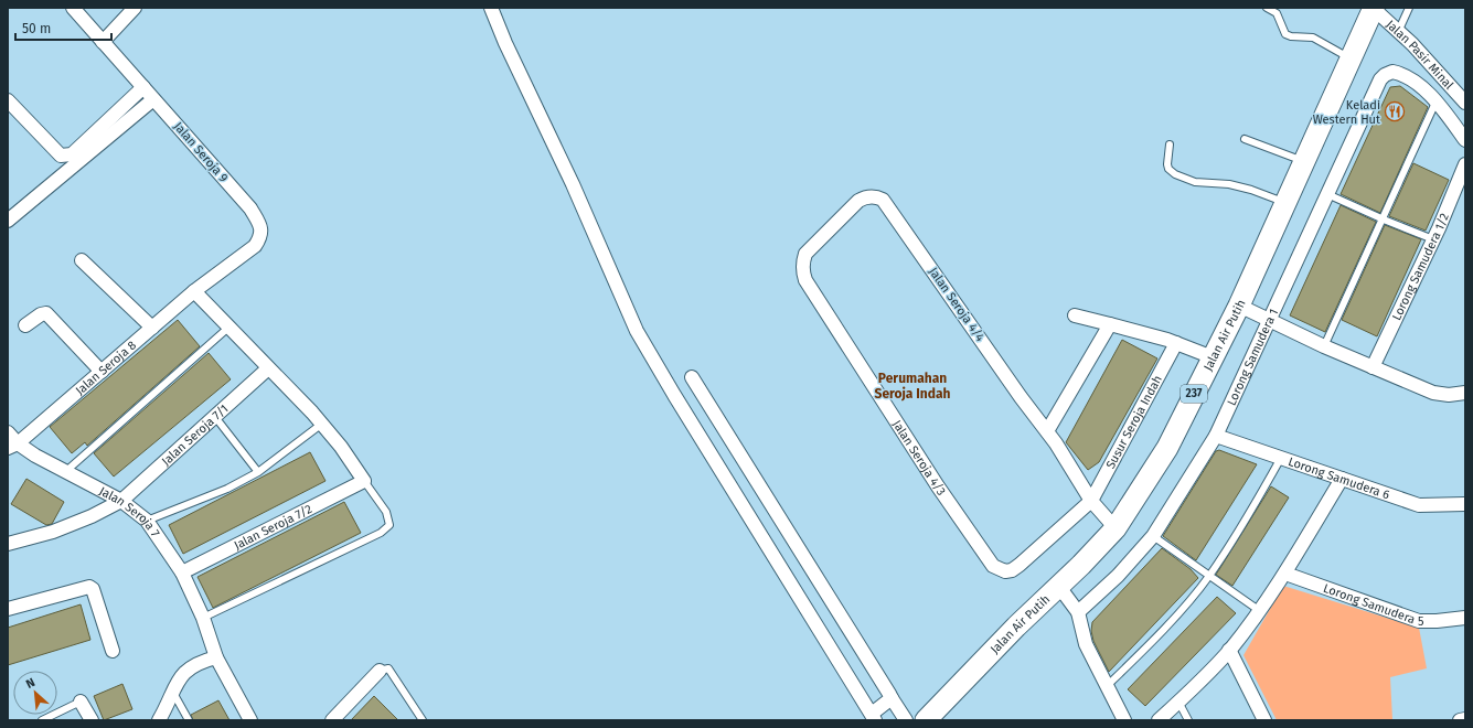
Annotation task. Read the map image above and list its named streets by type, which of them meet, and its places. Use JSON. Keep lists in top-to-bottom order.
{
  "streets": {
    "main road": ["Jalan Air Putih", "237"],
    "street": [
      "Jalan Pasir Minal",
      "Jalan Seroja 9",
      "Lorong Samudera 1/2",
      "Jalan Seroja 4/4",
      "Lorong Samudera 1",
      "Jalan Seroja 8",
      "Susur Seroja Indah",
      "Jalan Seroja 7/1",
      "Jalan Seroja 4/3",
      "Lorong Samudera 6",
      "Jalan Seroja 7",
      "Jalan Seroja 7/2",
      "Lorong Samudera 5"
    ]
  },
  "crossings": [
    ["Jalan Pasir Minal", "Jalan Air Putih"],
    ["Jalan Seroja 9", "Jalan Seroja 8"],
    ["Jalan Seroja 4/4", "Jalan Air Putih"],
    ["Jalan Seroja 4/4", "Susur Seroja Indah"],
    ["Jalan Seroja 4/4", "Jalan Seroja 4/3"],
    ["Lorong Samudera 1", "Lorong Samudera 6"],
    ["Jalan Seroja 8", "Jalan Seroja 7"],
    ["Susur Seroja Indah", "Jalan Seroja 4/3"],
    ["Jalan Seroja 7/1", "Jalan Seroja 7"],
    ["Jalan Seroja 7", "Jalan Seroja 7/2"]
  ],
  "districts": ["Perumahan Seroja Indah"],
  "places": {
    "restaurant": ["Keladi Western Hut"]
  },
  "scale_bar": "50 m",
  "north": "top left"
}
